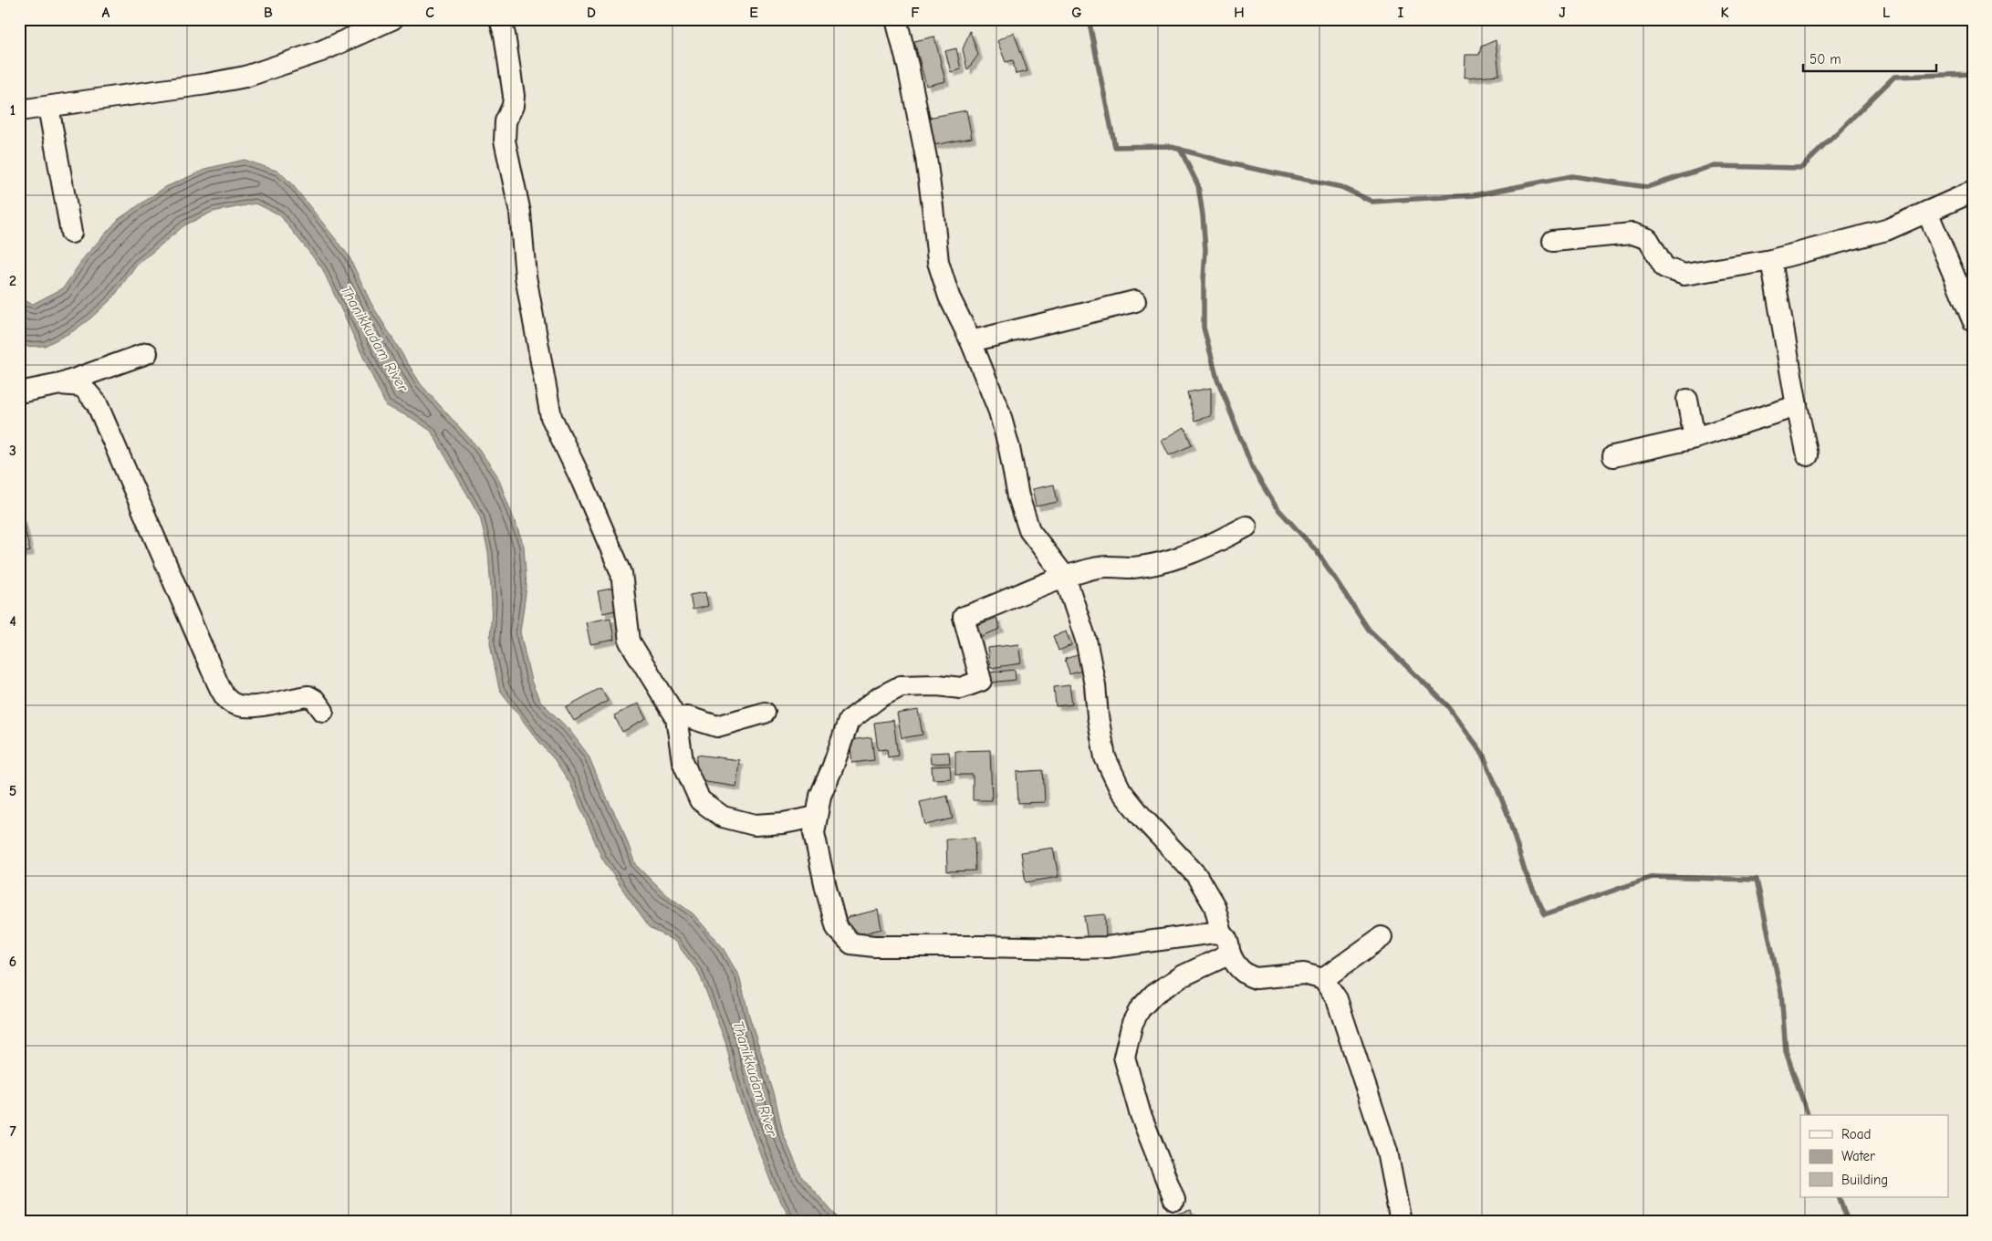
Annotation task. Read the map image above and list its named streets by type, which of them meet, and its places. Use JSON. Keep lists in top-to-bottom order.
{
  "water": ["Thanikkudam River"],
  "legend": ["Road", "Water", "Building"],
  "scale_bar": "50 m",
  "grid": {
    "columns": [
      "A",
      "B",
      "C",
      "D",
      "E",
      "F",
      "G",
      "H",
      "I",
      "J",
      "K",
      "L"
    ],
    "rows": [
      "1",
      "2",
      "3",
      "4",
      "5",
      "6",
      "7"
    ]
  }
}
